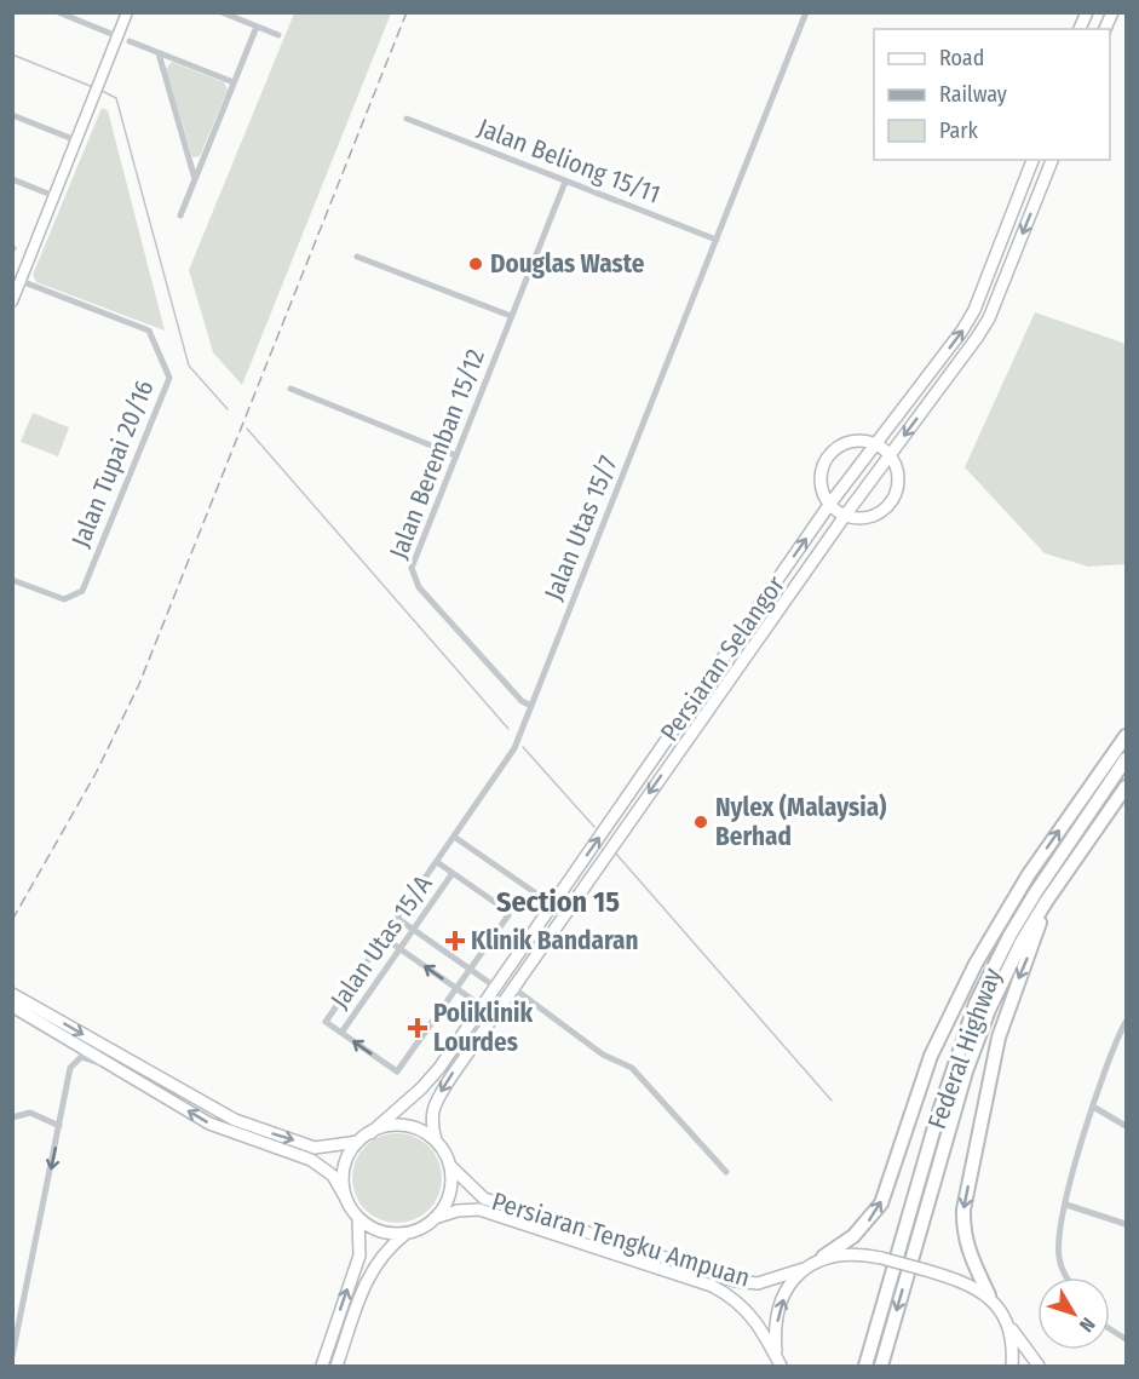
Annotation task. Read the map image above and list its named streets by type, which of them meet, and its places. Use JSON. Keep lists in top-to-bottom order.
{
  "streets": {
    "highway": ["Federal Highway"],
    "main road": ["Persiaran Selangor", "Persiaran Tengku Ampuan"],
    "street": [
      "Jalan Beliong 15/11",
      "Jalan Beremban 15/12",
      "Jalan Tupai 20/16",
      "Jalan Utas 15/7",
      "Jalan Utas 15/A"
    ]
  },
  "crossings": [
    ["Jalan Beliong 15/11", "Jalan Beremban 15/12"],
    ["Jalan Beliong 15/11", "Jalan Utas 15/7"],
    ["Jalan Beremban 15/12", "Jalan Utas 15/7"],
    ["Jalan Utas 15/7", "Jalan Utas 15/A"],
    ["Persiaran Selangor", "Persiaran Tengku Ampuan"]
  ],
  "districts": ["Section 15"],
  "places": {
    "other": ["Douglas Waste", "Nylex (Malaysia) Berhad"],
    "health": ["Klinik Bandaran", "Poliklinik Lourdes"]
  },
  "legend": ["Road", "Railway", "Park"],
  "north": "bottom right"
}
